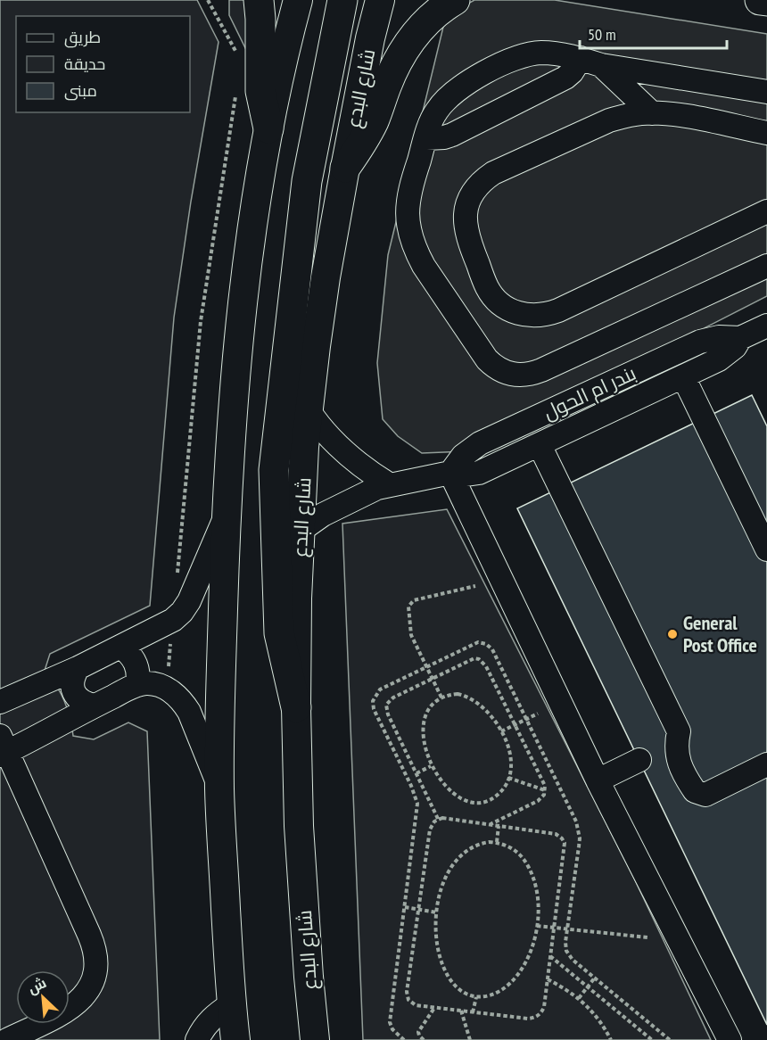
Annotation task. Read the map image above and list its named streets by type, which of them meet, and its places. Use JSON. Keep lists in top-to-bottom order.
{
  "streets": {
    "main road": ["شارع البدع"],
    "street": ["بندر ام الحول"]
  },
  "crossings": [
    ["شارع البدع", "بندر ام الحول"]
  ],
  "places": ["General Post Office"],
  "legend": ["طريق", "حديقة", "مبنى"],
  "scale_bar": "50 m",
  "north": "top left"
}
